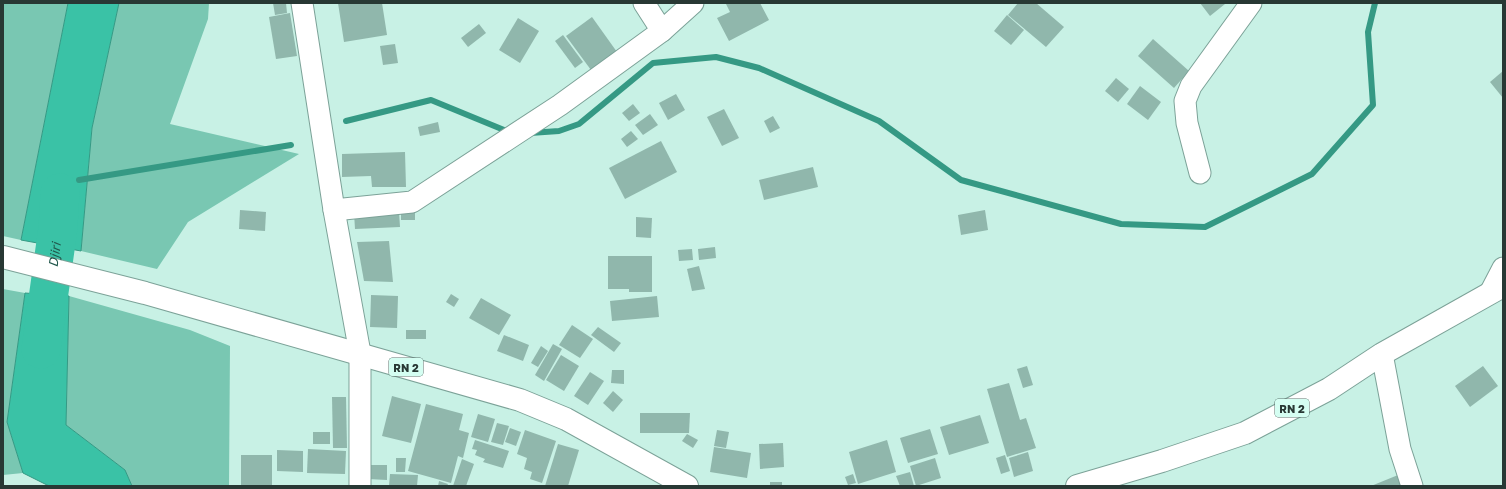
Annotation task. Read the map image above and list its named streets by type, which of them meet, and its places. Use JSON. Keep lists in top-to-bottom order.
{
  "streets": {
    "highway": ["RN 2"]
  },
  "water": ["Djiri"]
}
